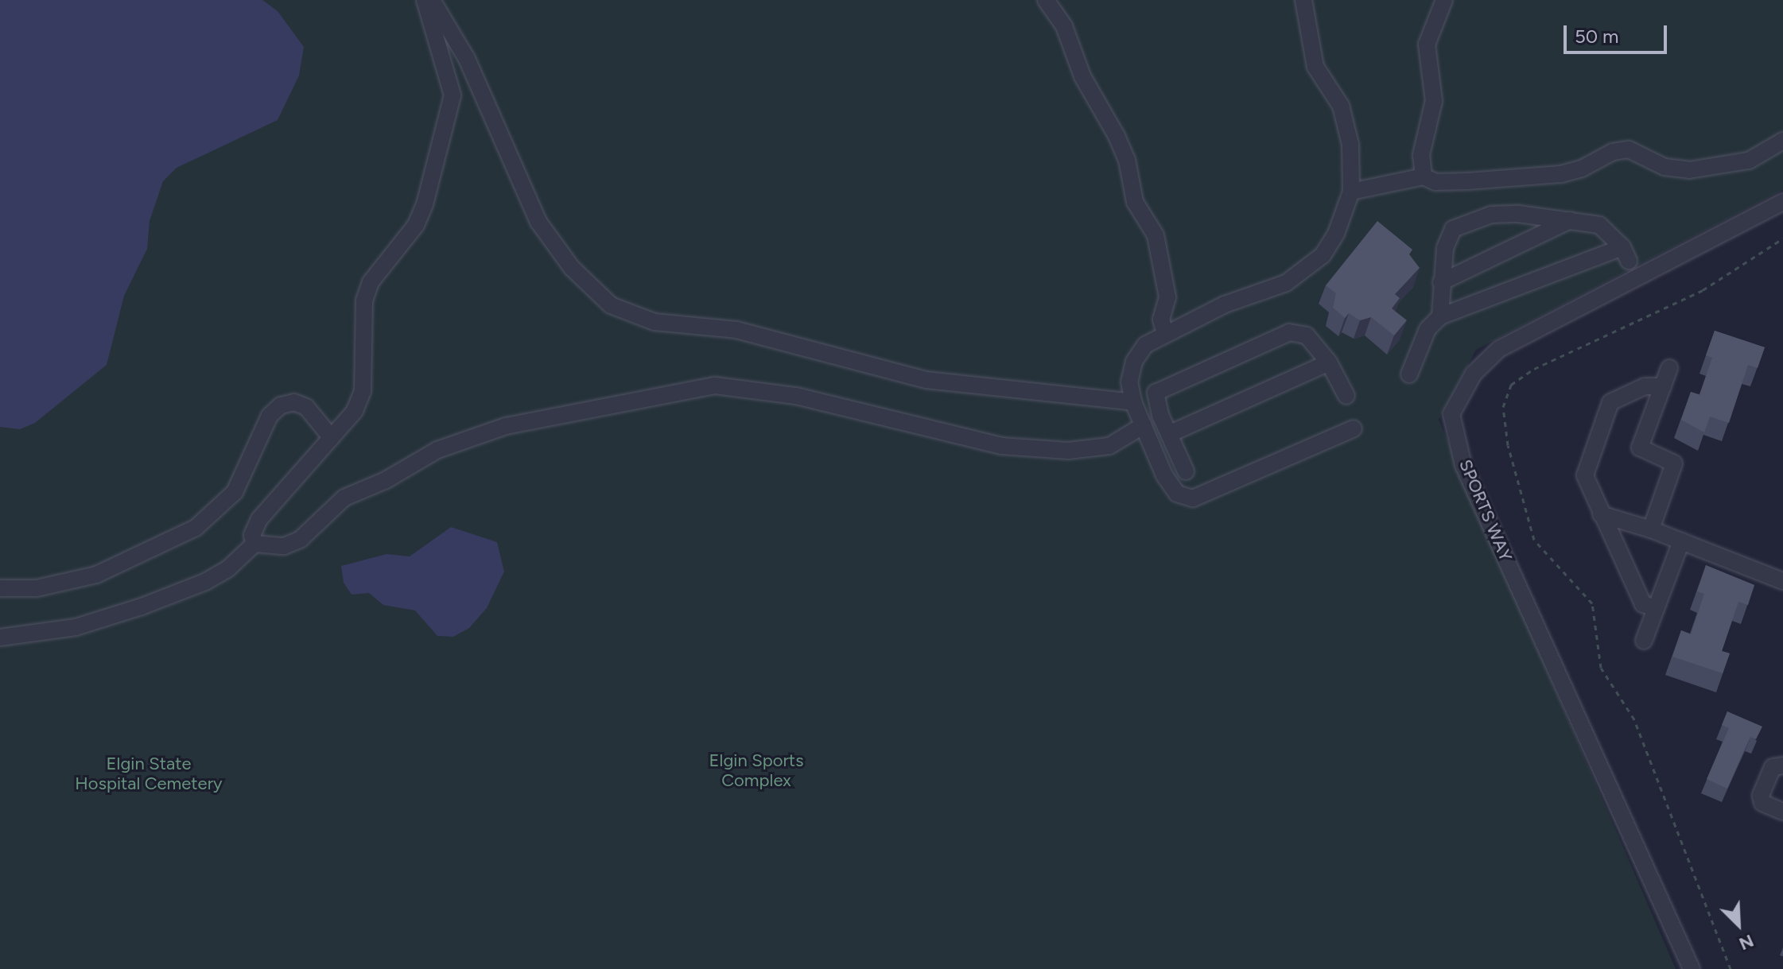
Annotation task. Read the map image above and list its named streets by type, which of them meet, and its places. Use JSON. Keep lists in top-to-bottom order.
{
  "streets": {
    "street": ["SPORTS WAY"]
  },
  "parks": ["Elgin Sports Complex", "Elgin State Hospital Cemetery"],
  "scale_bar": "50 m",
  "north": "bottom right"
}
